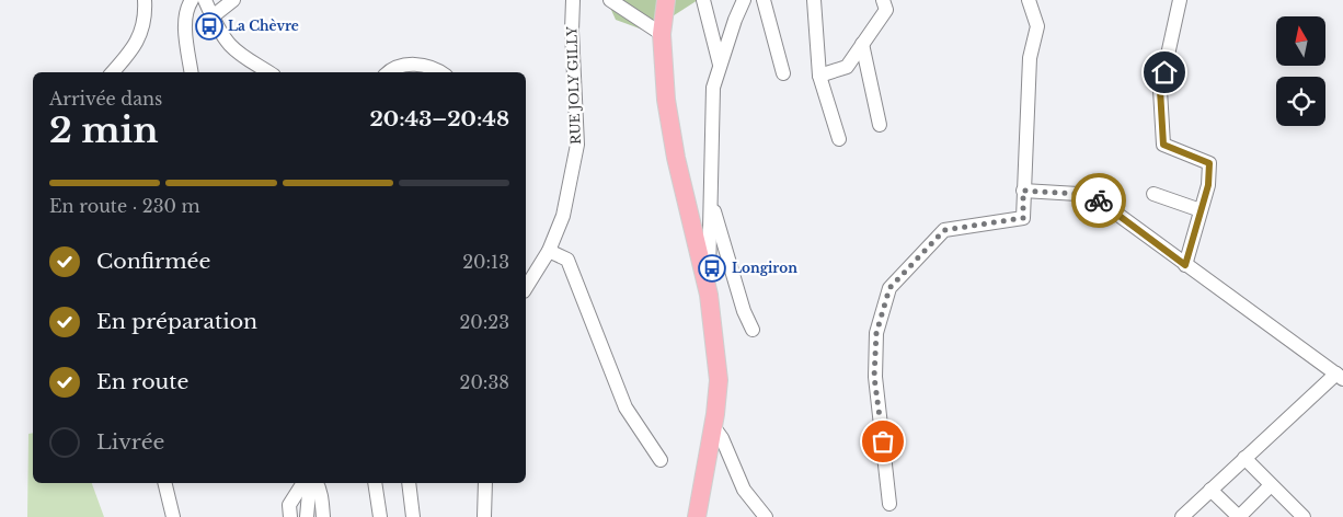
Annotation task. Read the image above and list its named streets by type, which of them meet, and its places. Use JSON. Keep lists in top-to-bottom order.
{
  "streets": {
    "street": ["RUE JOLY GILLY"]
  },
  "places": {
    "bus stop": ["La Chèvre", "Longiron"]
  },
  "north": "top",
  "page": {
    "heading": ["2 min", "Arrivée dans", "20:43–20:48"],
    "bar": "En route · 230 m",
    "list": [
      ["Confirmée", "20:13"],
      ["En préparation", "20:23"],
      ["En route", "20:38"],
      "Livrée"
    ]
  }
}
